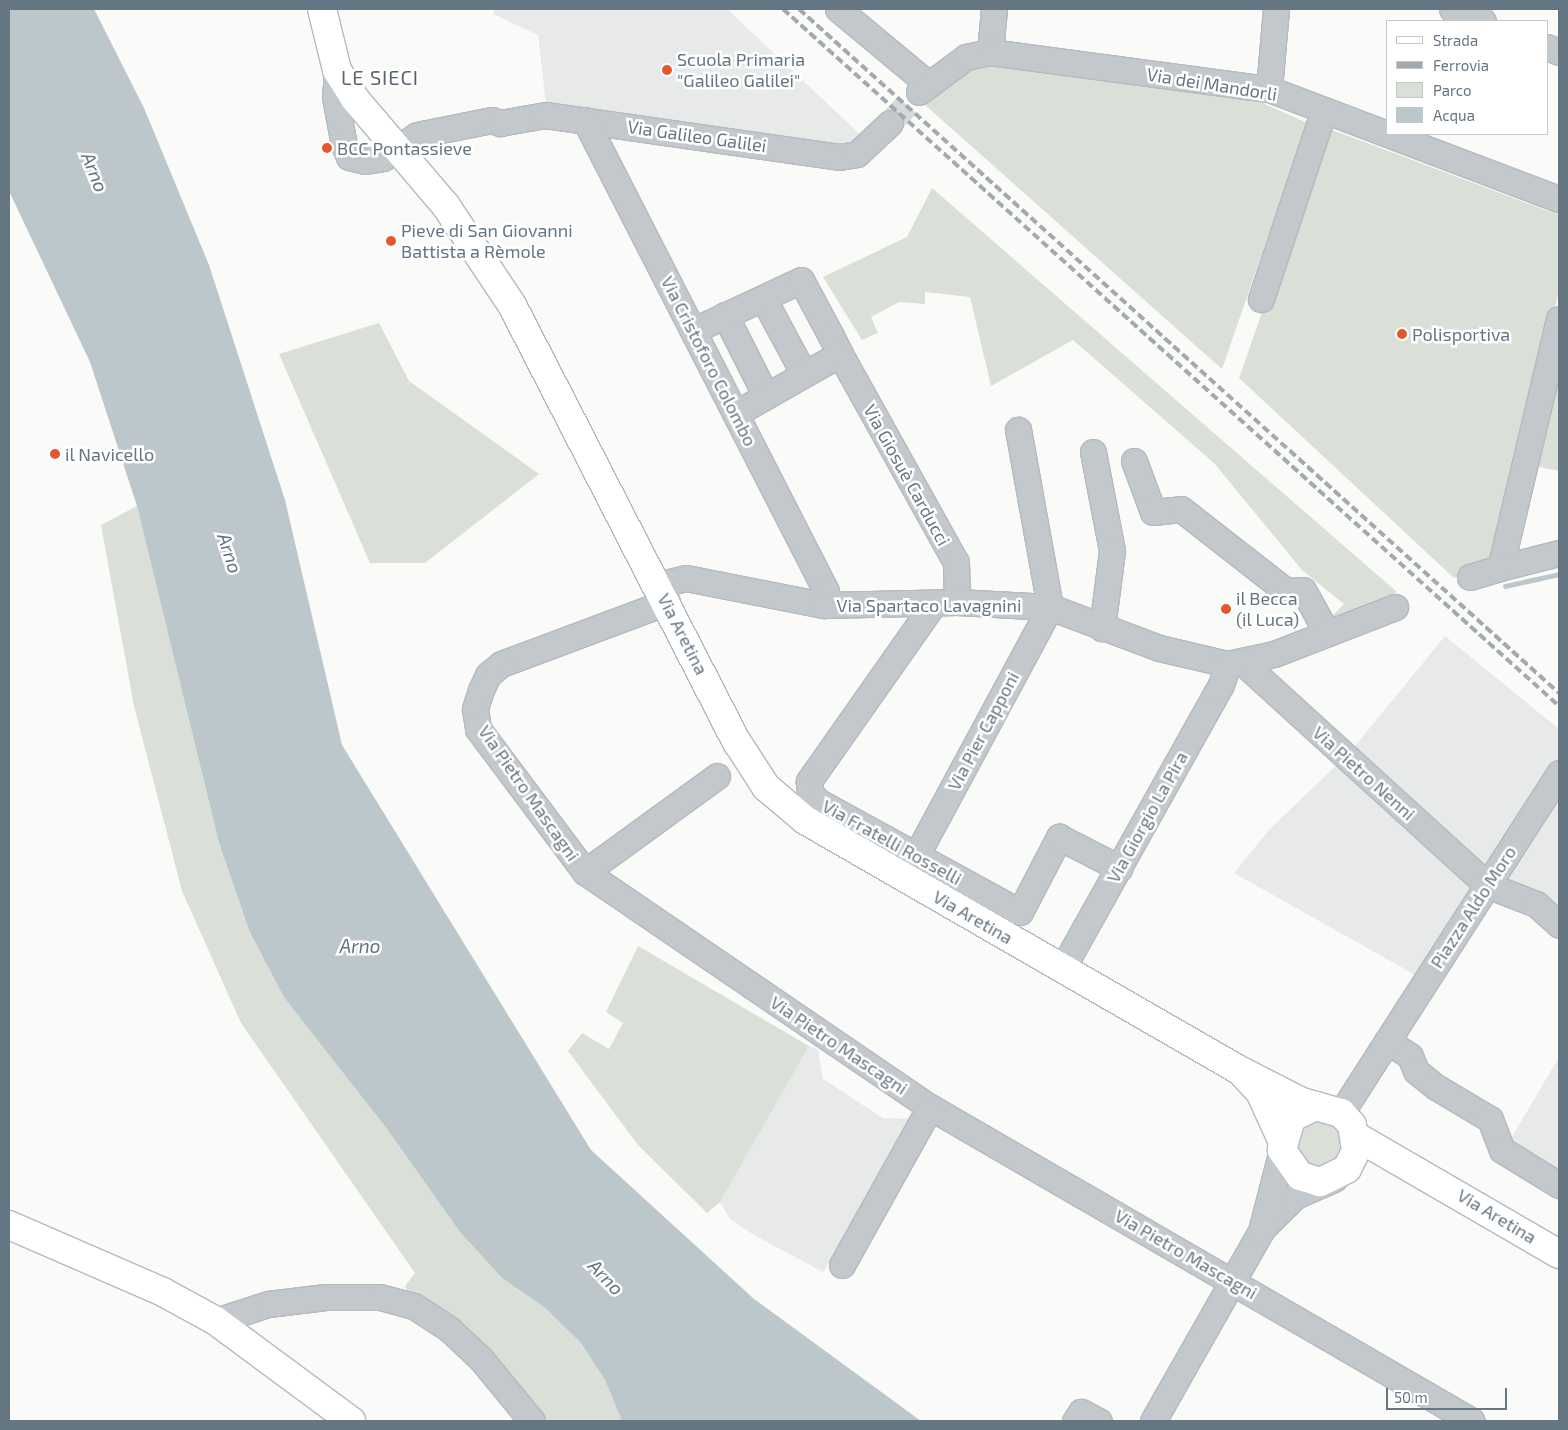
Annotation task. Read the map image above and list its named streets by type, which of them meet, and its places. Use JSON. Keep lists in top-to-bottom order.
{
  "streets": {
    "main road": ["Via Aretina"],
    "street": [
      "Via dei Mandorli",
      "Via Galileo Galilei",
      "Via Cristoforo Colombo",
      "Via Giosuè Carducci",
      "Via Spartaco Lavagnini",
      "Via Pier Capponi",
      "Via Pietro Nenni",
      "Via Pietro Mascagni",
      "Via Giorgio La Pira",
      "Via Fratelli Rosselli",
      "Piazza Aldo Moro"
    ]
  },
  "crossings": [
    ["Via Galileo Galilei", "Via Cristoforo Colombo"],
    ["Via Galileo Galilei", "Via Aretina"],
    ["Via Cristoforo Colombo", "Via Spartaco Lavagnini"],
    ["Via Giosuè Carducci", "Via Spartaco Lavagnini"],
    ["Via Giosuè Carducci", "Via Fratelli Rosselli"],
    ["Via Spartaco Lavagnini", "Via Aretina"],
    ["Via Spartaco Lavagnini", "Via Pier Capponi"],
    ["Via Spartaco Lavagnini", "Via Pietro Nenni"],
    ["Via Spartaco Lavagnini", "Via Pietro Mascagni"],
    ["Via Spartaco Lavagnini", "Via Giorgio La Pira"],
    ["Via Spartaco Lavagnini", "Via Fratelli Rosselli"],
    ["Via Aretina", "Via Pietro Mascagni"],
    ["Via Aretina", "Via Giorgio La Pira"],
    ["Via Aretina", "Piazza Aldo Moro"],
    ["Via Pier Capponi", "Via Fratelli Rosselli"],
    ["Via Pietro Nenni", "Via Giorgio La Pira"],
    ["Via Pietro Nenni", "Piazza Aldo Moro"],
    ["Via Giorgio La Pira", "Via Fratelli Rosselli"]
  ],
  "districts": ["LE SIECI"],
  "water": ["Arno"],
  "places": [
    "Scuola Primaria \"Galileo Galilei\"",
    "BCC Pontassieve",
    "Pieve di San Giovanni Battista a Rèmole",
    "Polisportiva",
    "il Navicello",
    "il Becca (il Luca)"
  ],
  "legend": [
    "Strada",
    "Ferrovia",
    "Parco",
    "Acqua"
  ],
  "scale_bar": "50 m"
}
